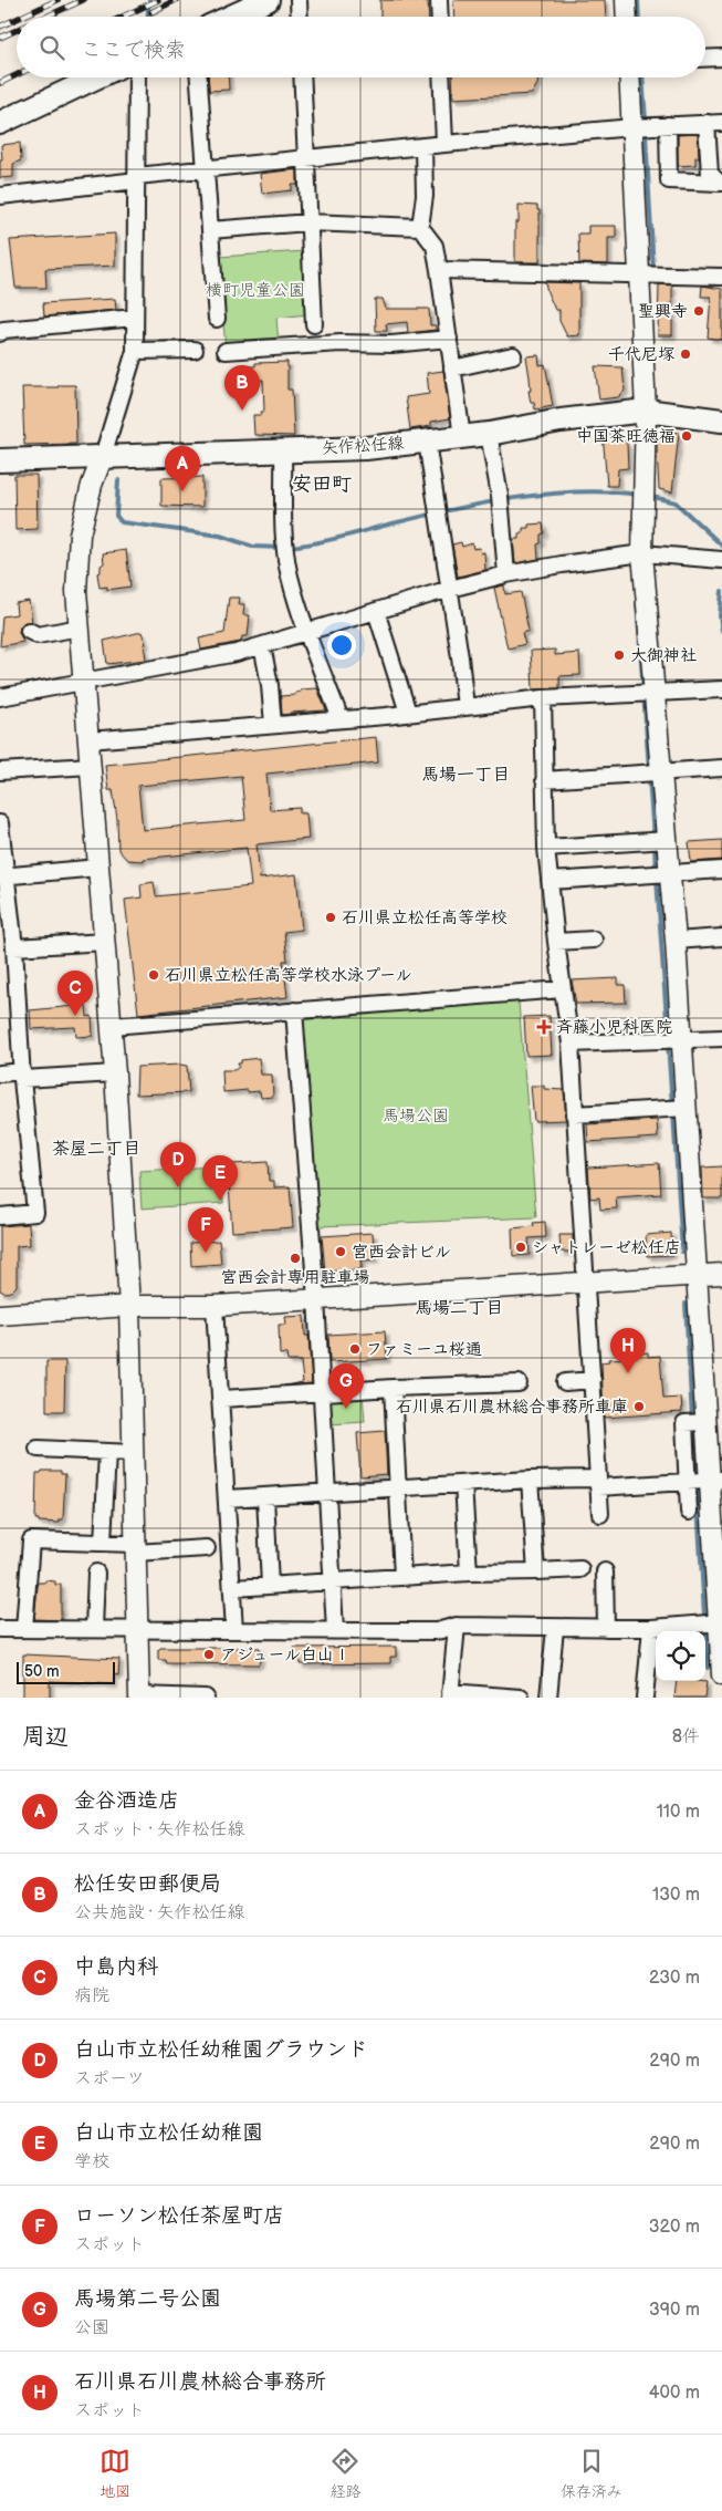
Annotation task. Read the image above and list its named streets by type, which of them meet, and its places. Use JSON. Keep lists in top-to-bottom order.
{
  "streets": {
    "main road": ["矢作松任線"]
  },
  "districts": [
    "安田町",
    "馬場一丁目",
    "茶屋二丁目",
    "馬場二丁目"
  ],
  "parks": ["横町児童公園", "馬場公園"],
  "places": {
    "other": [
      "聖興寺",
      "千代尼塚",
      "中国茶旺徳福",
      "大御神社",
      "石川県立松任高等学校",
      "石川県立松任高等学校水泳プール",
      "シャトレーゼ松任店",
      "宮西会計ビル",
      "宮西会計専用駐車場",
      "ファミーユ桜通",
      "石川県石川農林総合事務所車庫",
      "アジュール白山Ⅰ"
    ],
    "health": ["斉藤小児科医院"]
  },
  "scale_bar": "50 m",
  "page": {
    "search": "ここで検索",
    "pins": [
      "B",
      "A",
      "C",
      "D",
      "E",
      "F",
      "H",
      "G"
    ],
    "scale": "50 m",
    "heading": ["周辺", "8件"],
    "list": [
      {
        "mark": "A",
        "name": "金谷酒造店",
        "note": "スポット · 矢作松任線",
        "value": "110 m"
      },
      {
        "mark": "B",
        "name": "松任安田郵便局",
        "note": "公共施設 · 矢作松任線",
        "value": "130 m"
      },
      {
        "mark": "C",
        "name": "中島内科",
        "note": "病院",
        "value": "230 m"
      },
      {
        "mark": "D",
        "name": "白山市立松任幼稚園グラウンド",
        "note": "スポーツ",
        "value": "290 m"
      },
      {
        "mark": "E",
        "name": "白山市立松任幼稚園",
        "note": "学校",
        "value": "290 m"
      },
      {
        "mark": "F",
        "name": "ローソン松任茶屋町店",
        "note": "スポット",
        "value": "320 m"
      },
      {
        "mark": "G",
        "name": "馬場第二号公園",
        "note": "公園",
        "value": "390 m"
      },
      {
        "mark": "H",
        "name": "石川県石川農林総合事務所",
        "note": "スポット",
        "value": "400 m"
      }
    ],
    "nav": ["地図", "経路", "保存済み"]
  }
}
